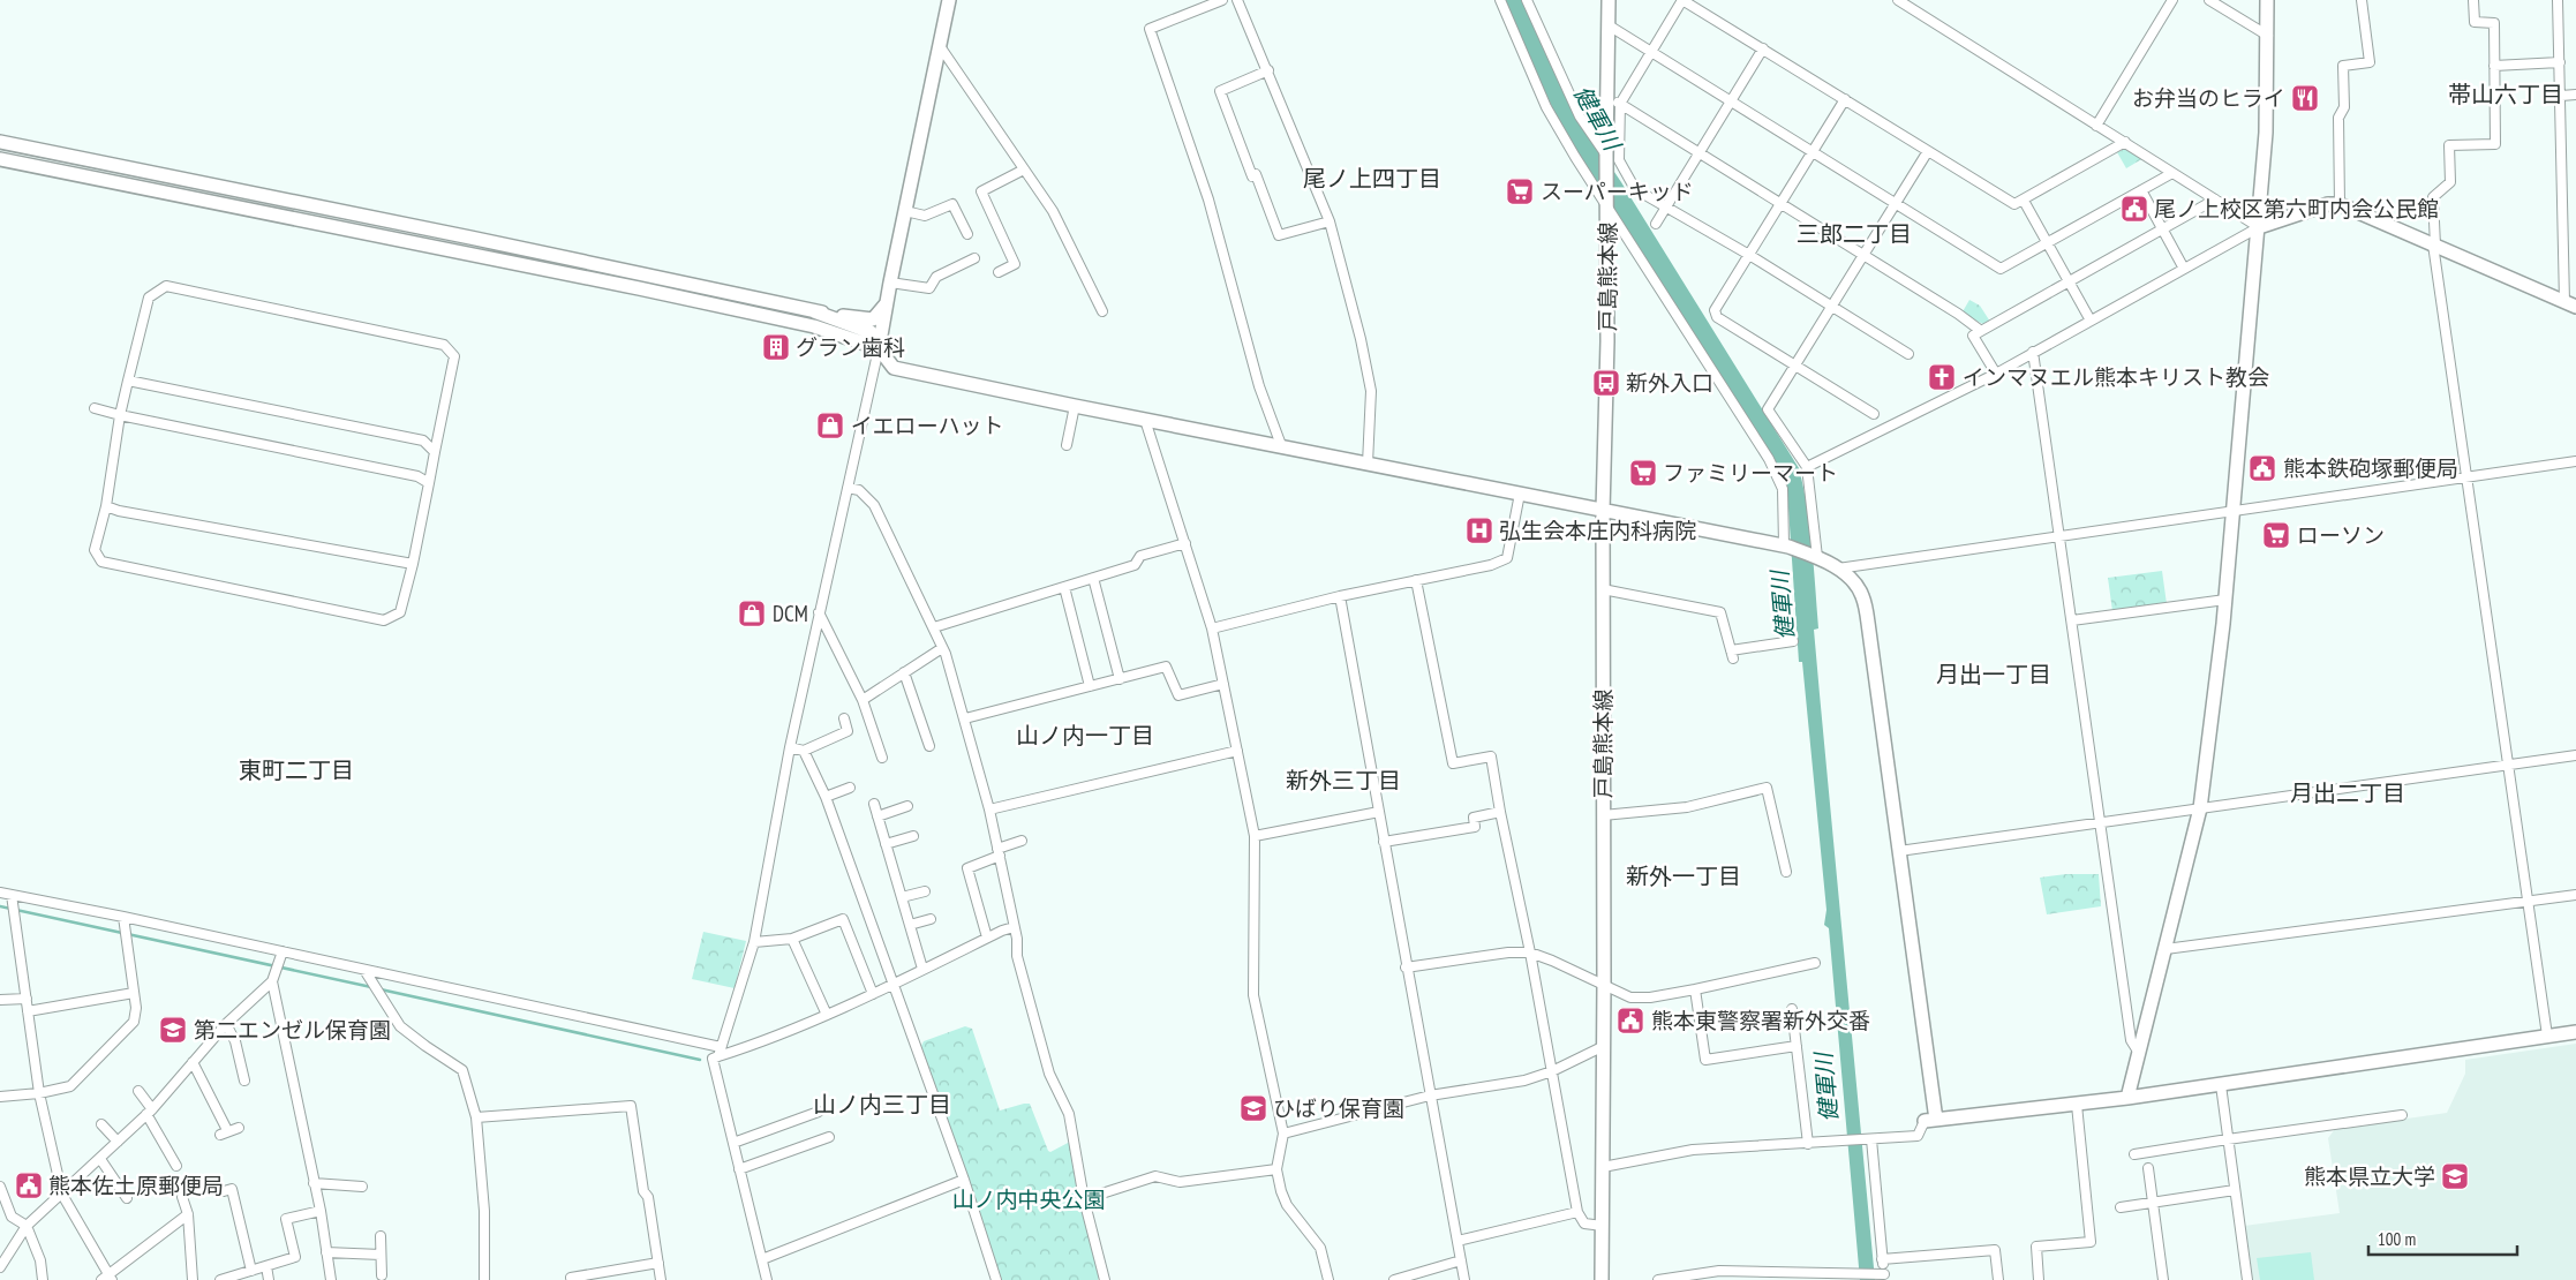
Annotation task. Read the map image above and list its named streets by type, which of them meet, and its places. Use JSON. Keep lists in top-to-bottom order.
{
  "streets": {
    "street": ["戸島熊本線"]
  },
  "districts": [
    "帯山六丁目",
    "尾ノ上四丁目",
    "三郎二丁目",
    "月出一丁目",
    "山ノ内一丁目",
    "東町二丁目",
    "新外三丁目",
    "月出二丁目",
    "新外一丁目",
    "山ノ内三丁目"
  ],
  "water": ["健軍川"],
  "parks": ["山ノ内中央公園"],
  "places": {
    "restaurant": ["お弁当のヒライ"],
    "supermarket": ["スーパーキッド", "ファミリーマート", "ローソン"],
    "public building": [
      "尾ノ上校区第六町内会公民館",
      "熊本鉄砲塚郵便局",
      "熊本東警察署新外交番",
      "熊本佐土原郵便局"
    ],
    "building": ["グラン歯科"],
    "church": ["インマヌエル熊本キリスト教会"],
    "bus stop": ["新外入口"],
    "shop": ["イエローハット", "DCM"],
    "hospital": ["弘生会本庄内科病院"],
    "school or university": ["第二エンゼル保育園", "ひばり保育園", "熊本県立大学"]
  },
  "scale_bar": "100 m"
}
